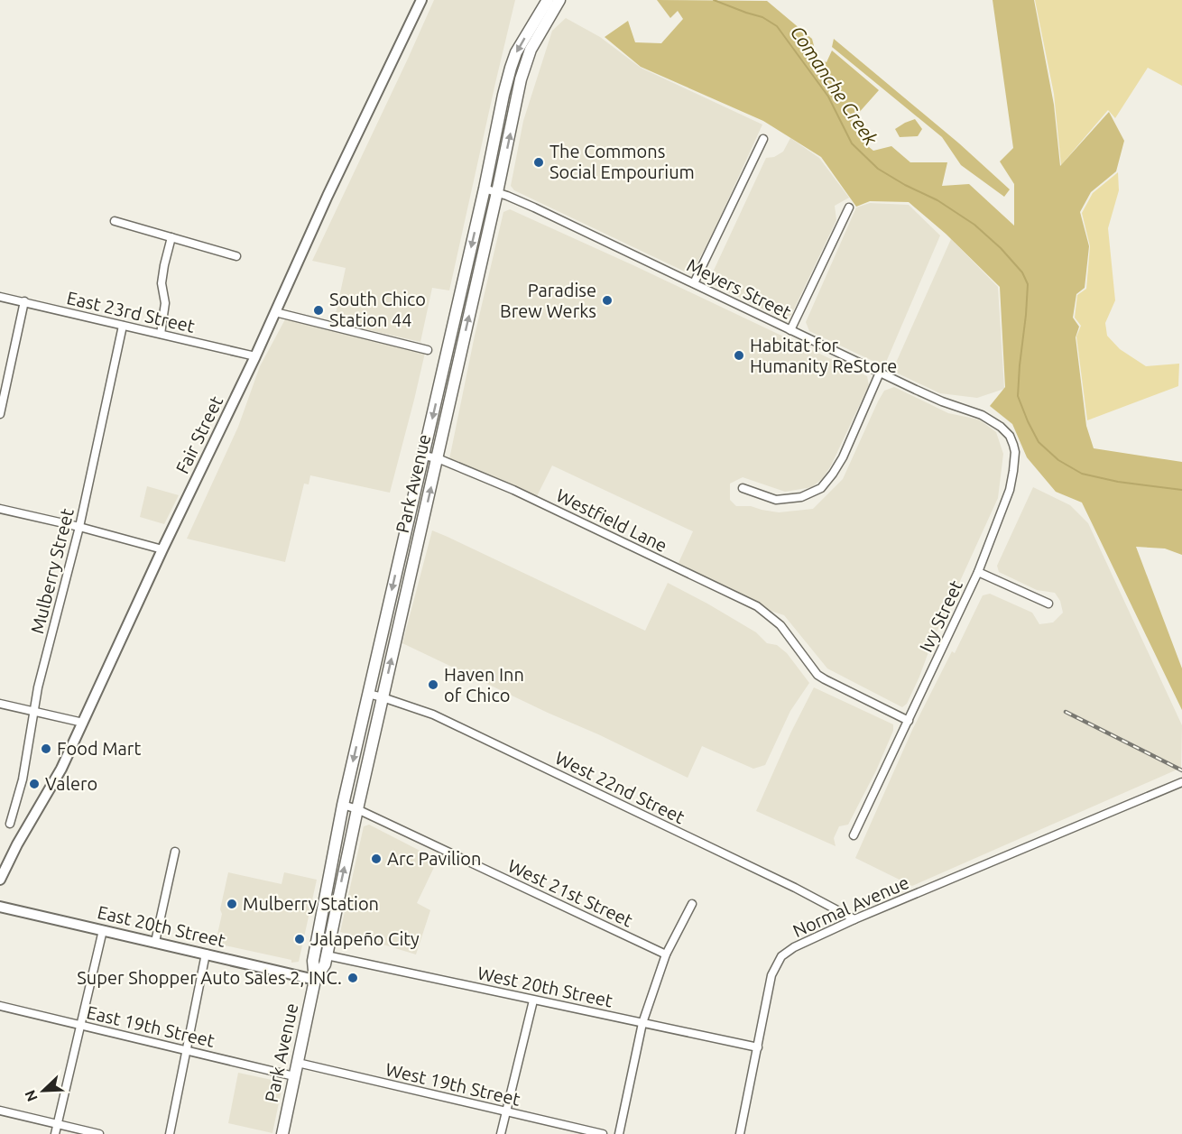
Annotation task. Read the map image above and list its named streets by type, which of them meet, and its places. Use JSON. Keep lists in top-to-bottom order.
{
  "streets": {
    "main road": ["Park Avenue"],
    "street": [
      "Meyers Street",
      "East 23rd Street",
      "Fair Street",
      "Westfield Lane",
      "Mulberry Street",
      "Ivy Street",
      "West 22nd Street",
      "West 21st Street",
      "Normal Avenue",
      "East 20th Street",
      "West 20th Street",
      "East 19th Street",
      "West 19th Street"
    ]
  },
  "crossings": [
    ["Meyers Street", "Park Avenue"],
    ["Meyers Street", "Ivy Street"],
    ["East 23rd Street", "Fair Street"],
    ["East 23rd Street", "Mulberry Street"],
    ["Park Avenue", "Westfield Lane"],
    ["Park Avenue", "West 22nd Street"],
    ["Park Avenue", "West 21st Street"],
    ["Park Avenue", "East 20th Street"],
    ["Park Avenue", "West 20th Street"],
    ["Park Avenue", "East 19th Street"],
    ["Park Avenue", "West 19th Street"],
    ["Westfield Lane", "Ivy Street"],
    ["West 22nd Street", "Normal Avenue"],
    ["Normal Avenue", "West 20th Street"]
  ],
  "water": ["Comanche Creek"],
  "places": [
    "The Commons Social Empourium",
    "Paradise Brew Werks",
    "South Chico Station 44",
    "Habitat for Humanity ReStore",
    "Haven Inn of Chico",
    "Food Mart",
    "Valero",
    "Arc Pavilion",
    "Mulberry Station",
    "Jalapeño City",
    "Super Shopper Auto Sales 2, INC."
  ],
  "north": "bottom left"
}
